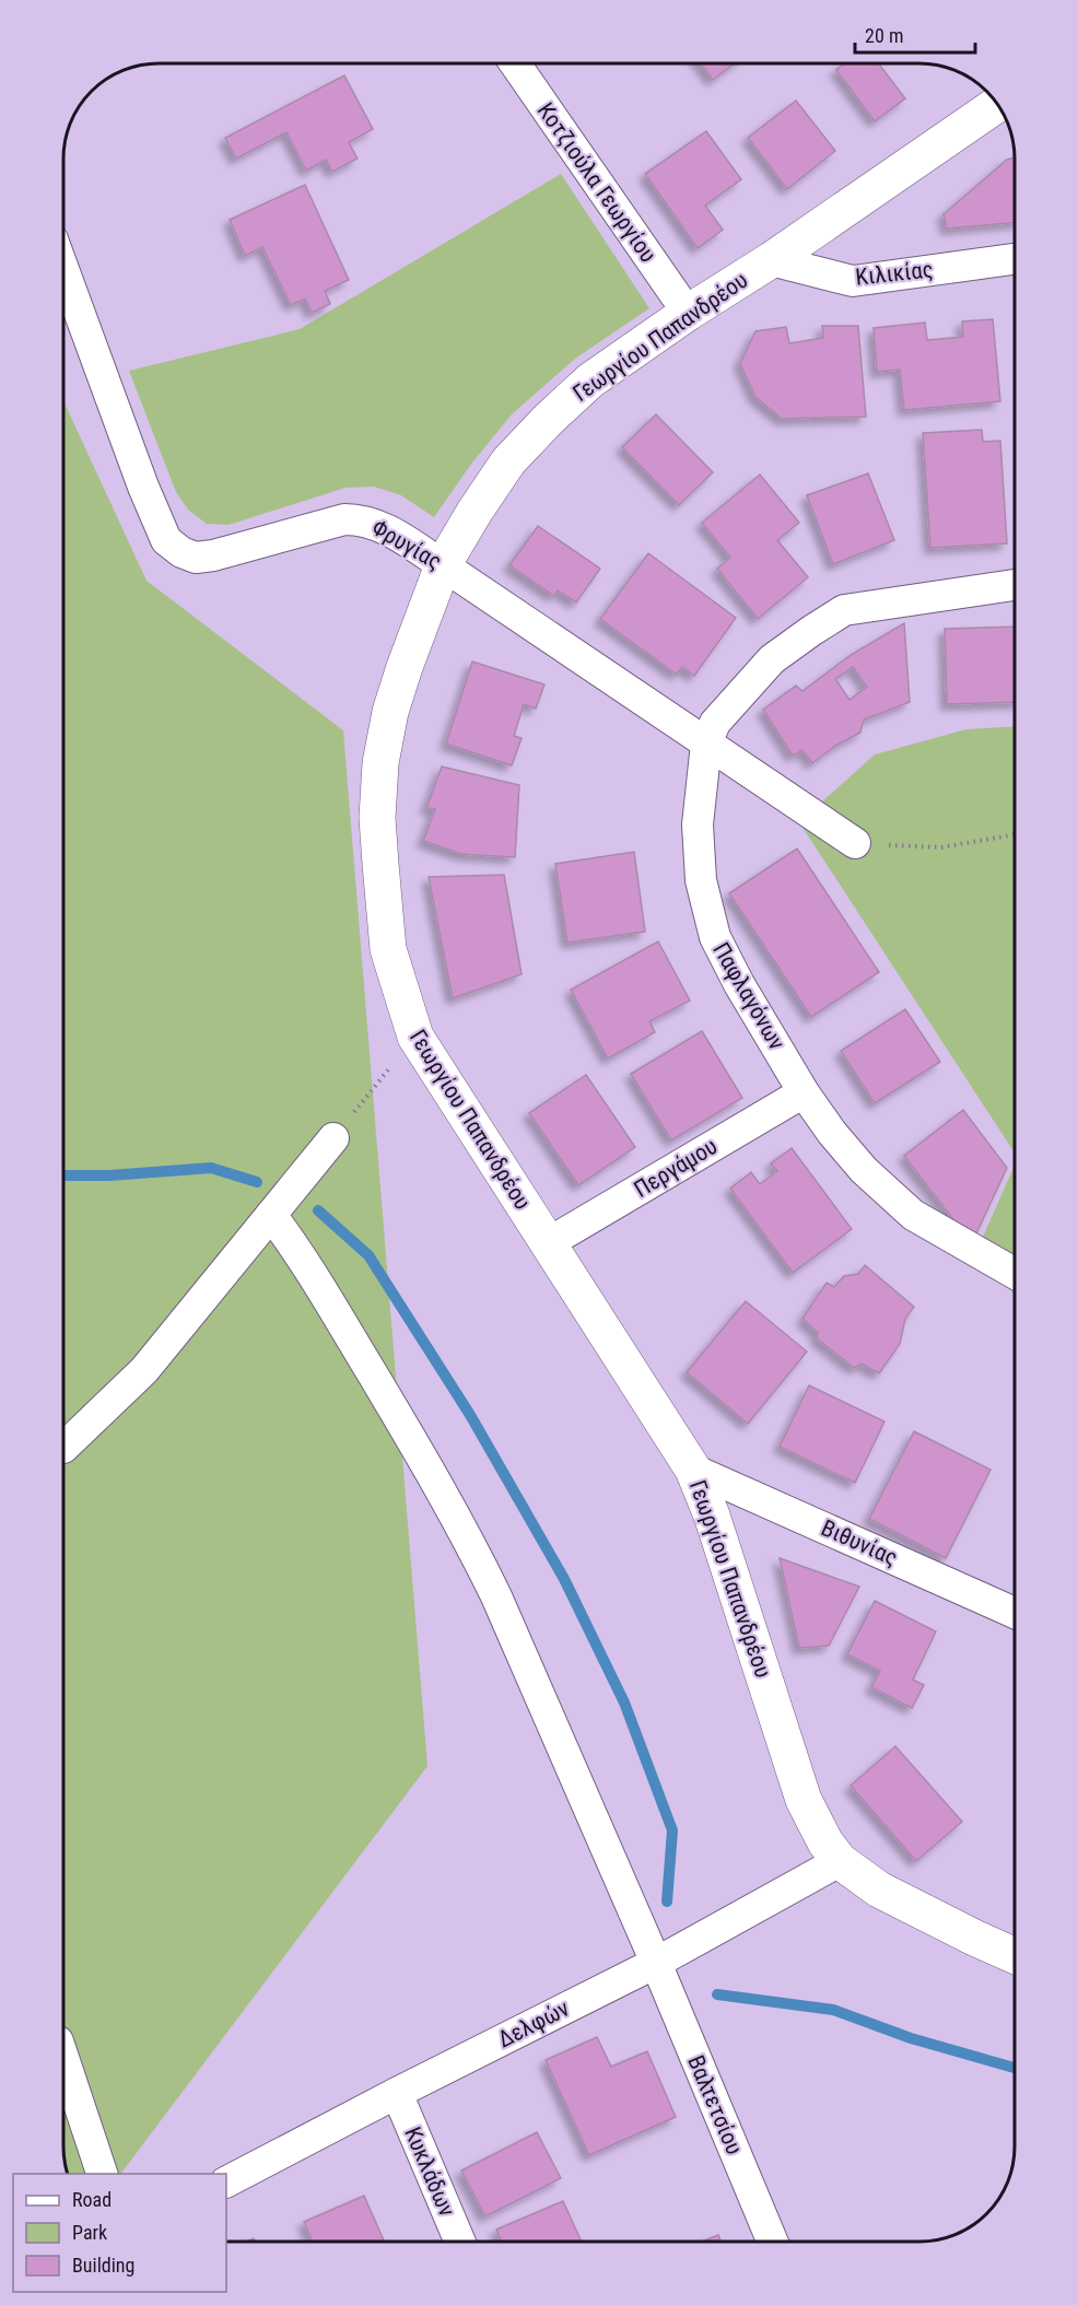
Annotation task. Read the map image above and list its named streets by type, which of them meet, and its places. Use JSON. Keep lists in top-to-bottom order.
{
  "streets": {
    "street": [
      "Κοτζιούλα Γεωργίου",
      "Κιλικίας",
      "Γεωργίου Παπανδρέου",
      "Φρυγίας",
      "Παφλαγόνων",
      "Περγάμου",
      "Βιθυνίας",
      "Δελφών",
      "Βαλτετσίου",
      "Κυκλάδων"
    ]
  },
  "crossings": [
    ["Κοτζιούλα Γεωργίου", "Γεωργίου Παπανδρέου"],
    ["Κιλικίας", "Γεωργίου Παπανδρέου"],
    ["Γεωργίου Παπανδρέου", "Φρυγίας"],
    ["Γεωργίου Παπανδρέου", "Περγάμου"],
    ["Γεωργίου Παπανδρέου", "Βιθυνίας"],
    ["Γεωργίου Παπανδρέου", "Δελφών"],
    ["Φρυγίας", "Παφλαγόνων"],
    ["Παφλαγόνων", "Περγάμου"],
    ["Δελφών", "Βαλτετσίου"],
    ["Δελφών", "Κυκλάδων"]
  ],
  "legend": ["Road", "Park", "Building"],
  "scale_bar": "20 m"
}
